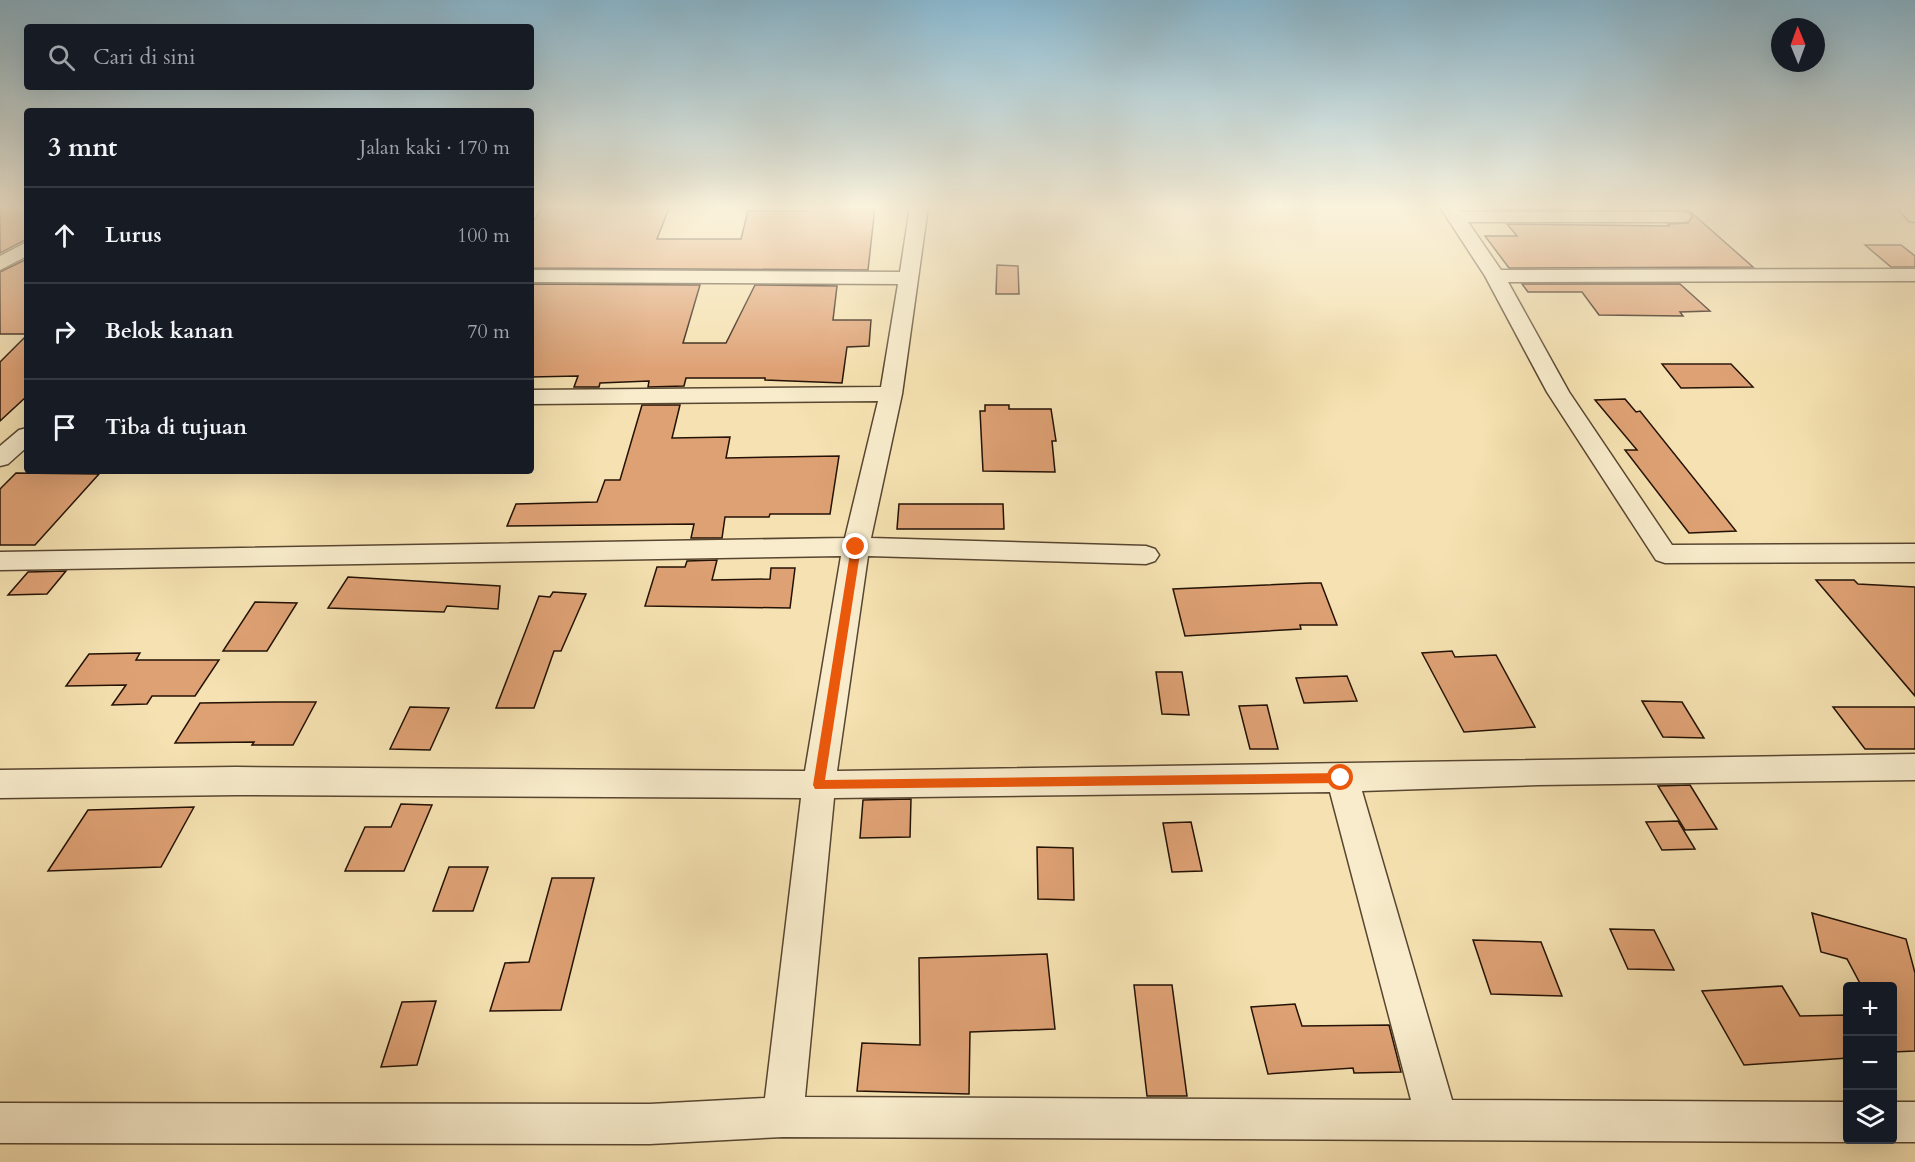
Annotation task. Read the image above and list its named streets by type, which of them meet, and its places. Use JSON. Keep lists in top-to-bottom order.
{
  "north": "top",
  "page": {
    "search": "Cari di sini",
    "heading": ["3 mnt", "Jalan kaki · 170 m"],
    "list": [
      ["Lurus", "100 m"],
      ["Belok kanan", "70 m"],
      "Tiba di tujuan"
    ],
    "map_buttons": ["+", "−"]
  }
}
